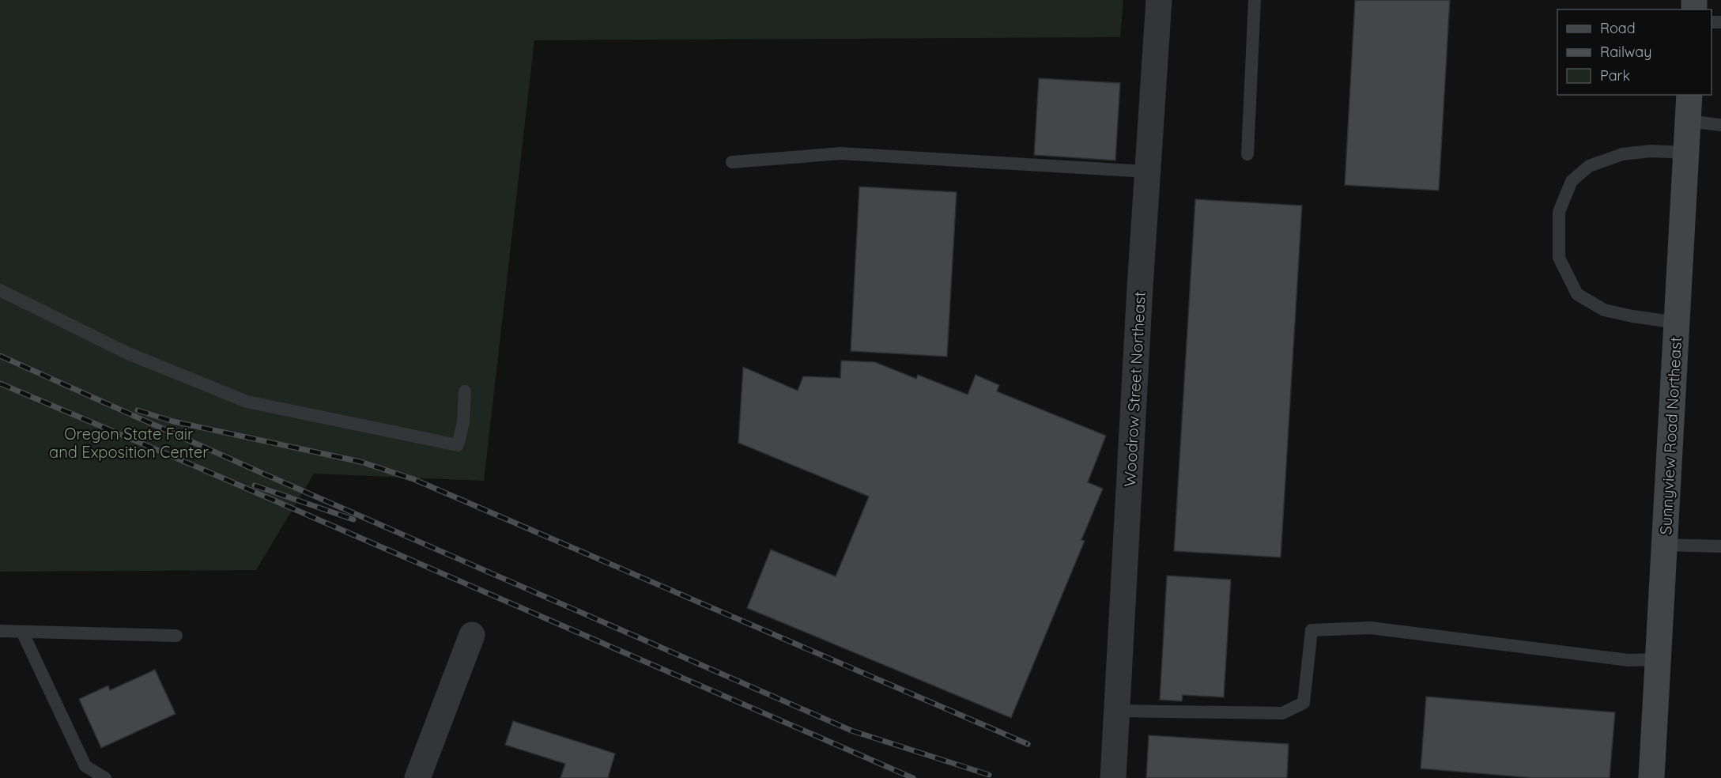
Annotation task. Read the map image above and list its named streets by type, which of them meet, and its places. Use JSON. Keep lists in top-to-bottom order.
{
  "streets": {
    "main road": ["Sunnyview Road Northeast"],
    "street": ["Woodrow Street Northeast"]
  },
  "parks": ["Oregon State Fair and Exposition Center"],
  "legend": ["Road", "Railway", "Park"]
}
